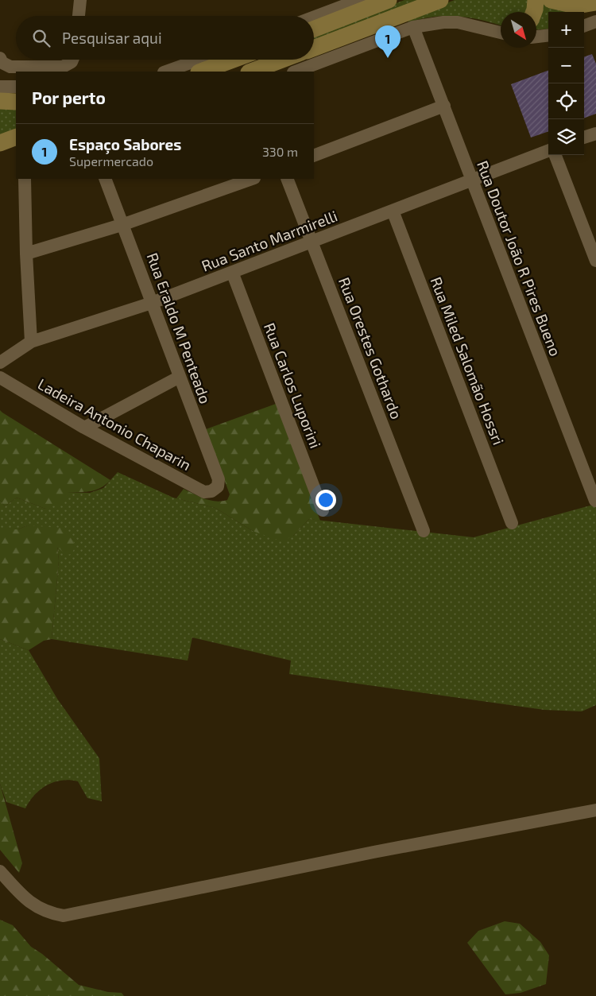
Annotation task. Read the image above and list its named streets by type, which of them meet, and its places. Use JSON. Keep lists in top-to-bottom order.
{
  "streets": {
    "street": [
      "Rua Santo Marmirelli",
      "Rua Doutor João R Pires Bueno",
      "Rua Eraldo M Penteado",
      "Rua Orestes Gothardo",
      "Rua Miled Salomão Hossri",
      "Rua Carlos Luporini",
      "Ladeira Antonio Chaparin"
    ]
  },
  "crossings": [
    ["Rua Santo Marmirelli", "Rua Doutor João R Pires Bueno"],
    ["Rua Santo Marmirelli", "Rua Eraldo M Penteado"],
    ["Rua Santo Marmirelli", "Rua Orestes Gothardo"],
    ["Rua Santo Marmirelli", "Rua Miled Salomão Hossri"],
    ["Rua Santo Marmirelli", "Rua Carlos Luporini"],
    ["Rua Eraldo M Penteado", "Ladeira Antonio Chaparin"]
  ],
  "north": "bottom right",
  "page": {
    "map_buttons": ["+", "−"],
    "search": "Pesquisar aqui",
    "pins": "1",
    "heading": "Por perto",
    "list": [
      {
        "mark": "1",
        "name": "Espaço Sabores",
        "note": "Supermercado",
        "value": "330 m"
      }
    ]
  }
}
